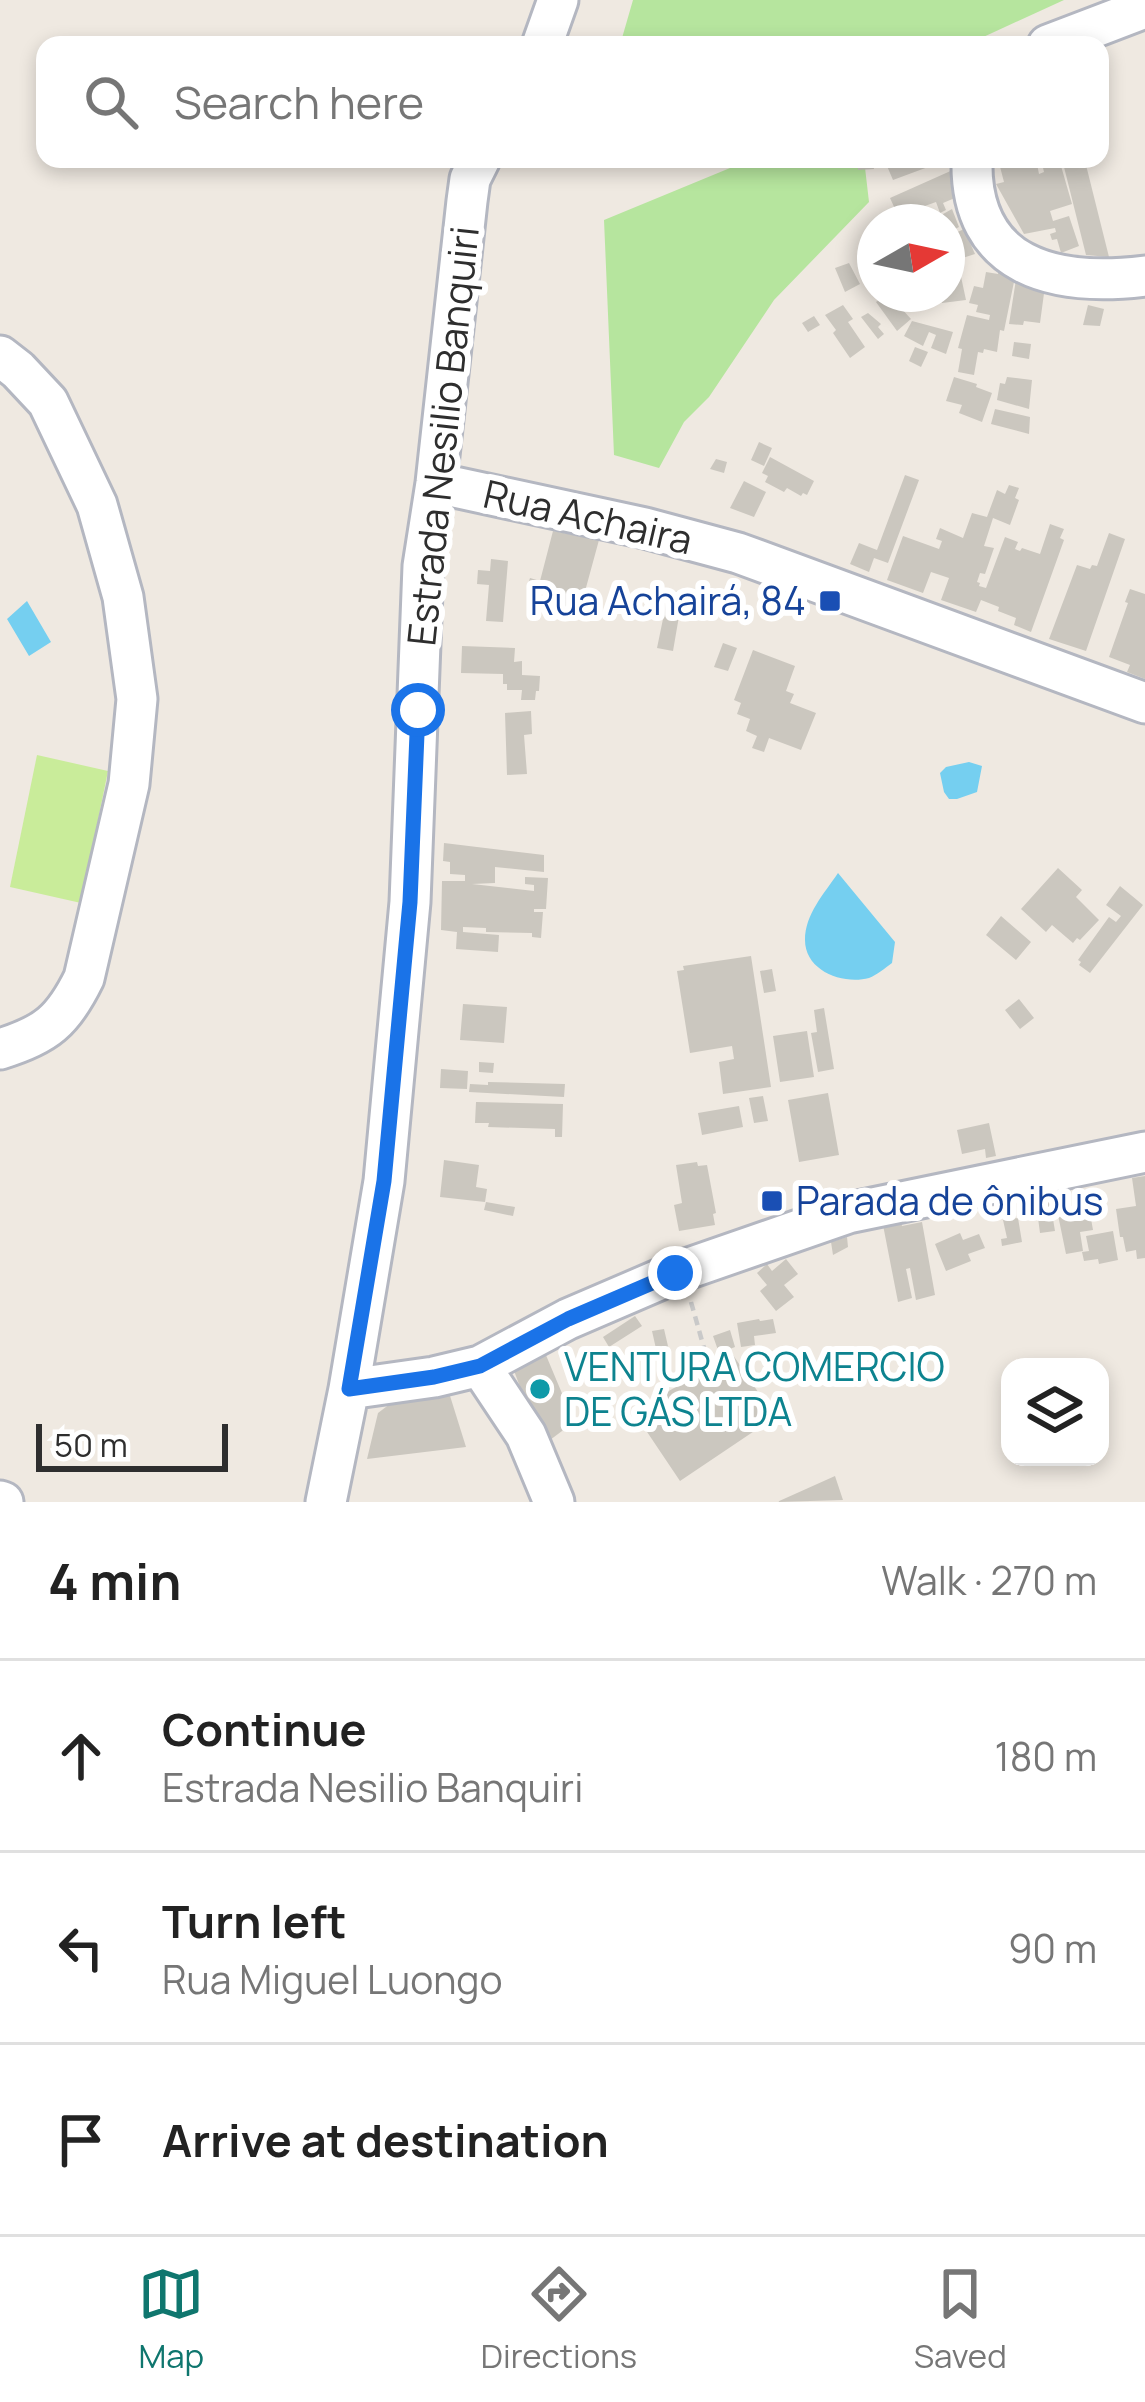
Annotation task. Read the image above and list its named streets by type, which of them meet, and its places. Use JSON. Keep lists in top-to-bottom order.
{
  "streets": {
    "street": ["Estrada Nesilio Banquiri", "Rua Achaira"]
  },
  "crossings": [
    ["Estrada Nesilio Banquiri", "Rua Achaira"]
  ],
  "places": {
    "transit": ["Rua Achairá, 84", "Parada de ônibus"],
    "other": ["VENTURA COMERCIO DE GÁS LTDA"]
  },
  "scale_bar": "50 m",
  "north": "right",
  "page": {
    "search": "Search here",
    "scale": "50 m",
    "heading": ["4 min", "Walk · 270 m"],
    "list": [
      ["Continue", "Estrada Nesilio Banquiri", "180 m"],
      ["Turn left", "Rua Miguel Luongo", "90 m"],
      "Arrive at destination"
    ],
    "nav": ["Map", "Directions", "Saved"]
  }
}
